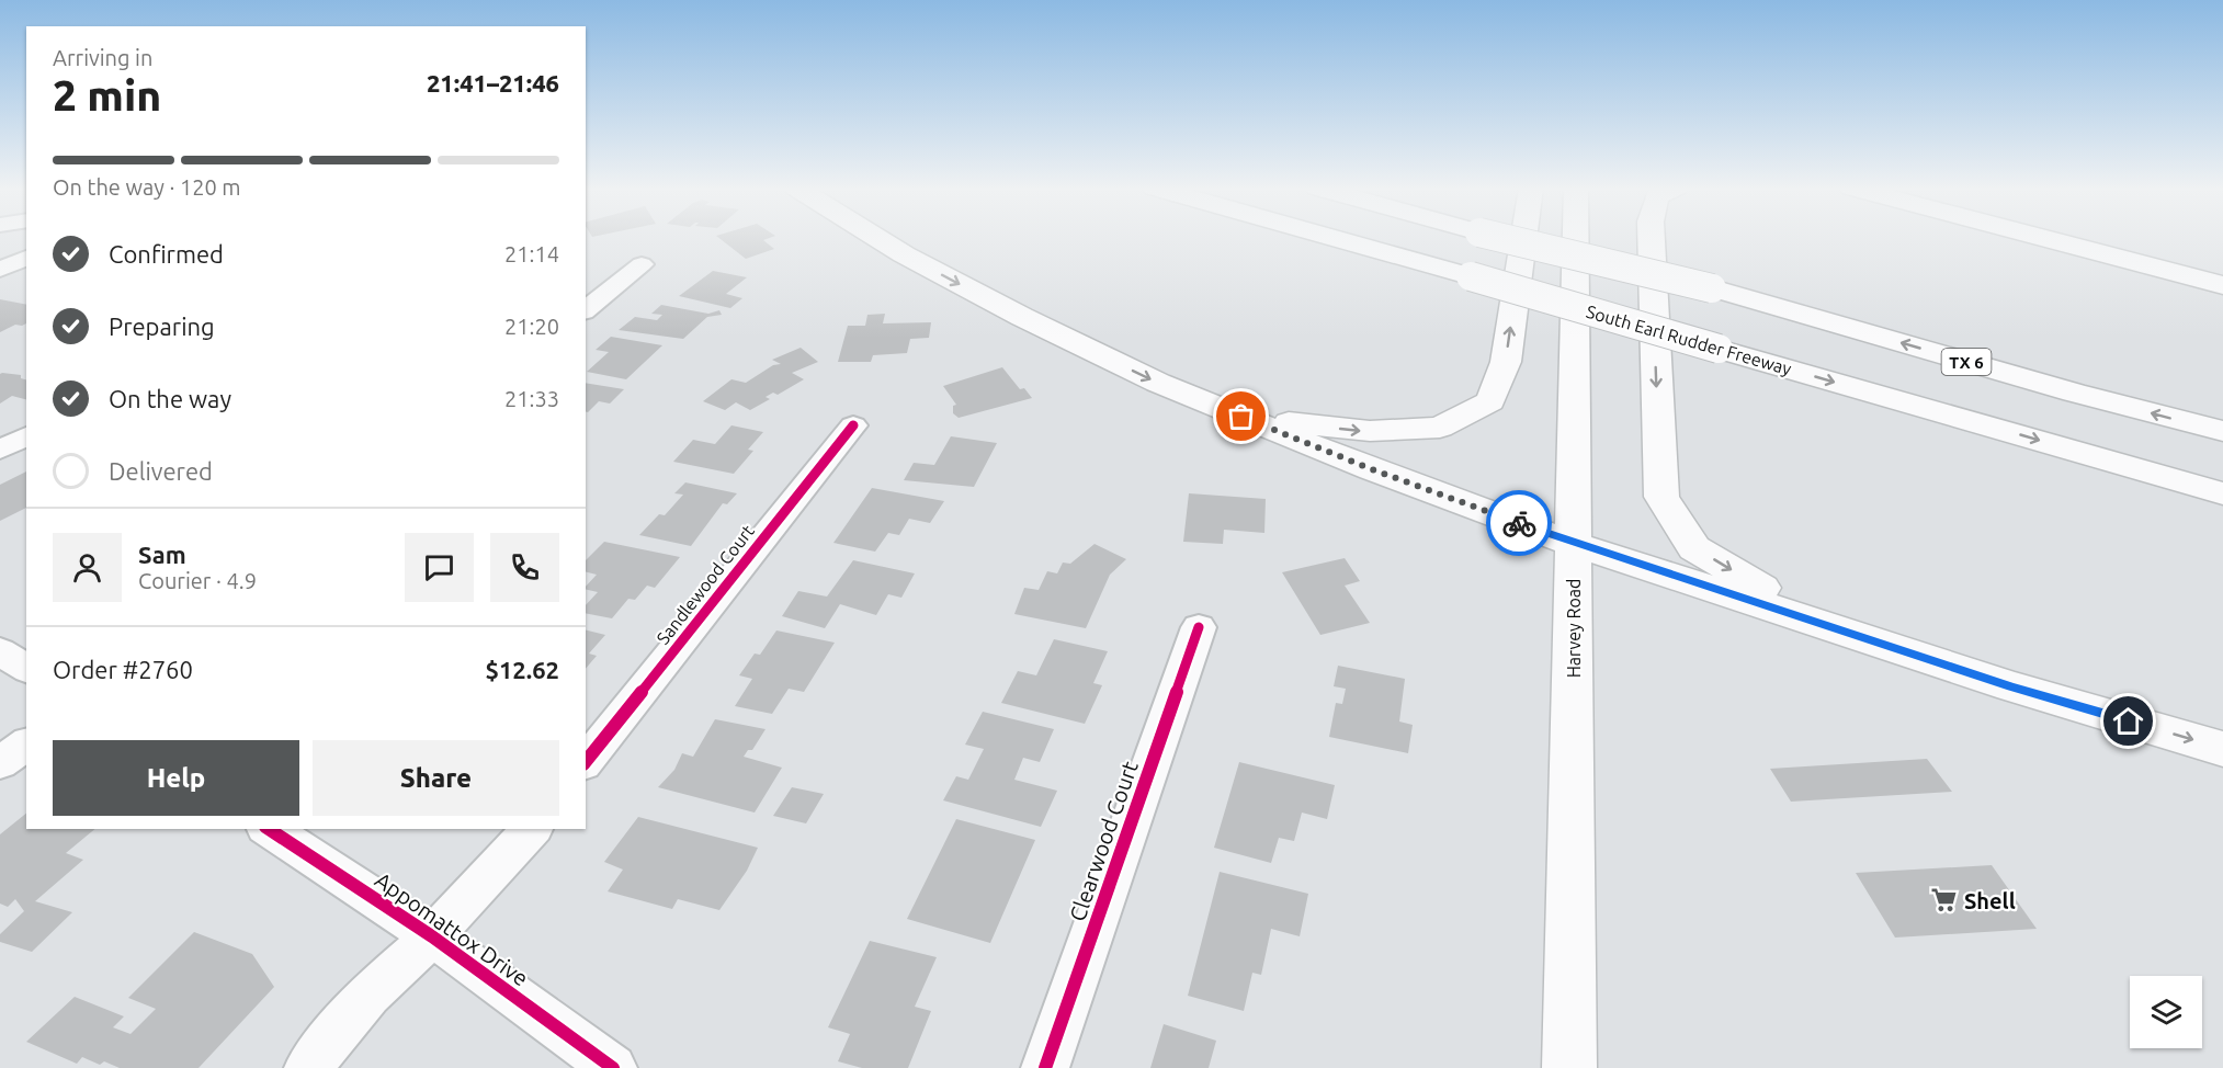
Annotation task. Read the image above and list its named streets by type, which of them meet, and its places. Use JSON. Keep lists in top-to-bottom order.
{
  "streets": {
    "main road": ["South Earl Rudder Freeway", "TX 6", "Harvey Road"],
    "street": ["Sandlewood Court", "Clearwood Court", "Appomattox Drive"]
  },
  "places": {
    "supermarket": ["Shell"]
  },
  "page": {
    "heading": ["2 min", "Arriving in", "21:41–21:46"],
    "panel": [
      "Sam",
      "Courier · 4.9",
      "Order #2760",
      "$12.62"
    ],
    "bar": "On the way · 120 m",
    "list": [
      ["Confirmed", "21:14"],
      ["Preparing", "21:20"],
      ["On the way", "21:33"],
      "Delivered"
    ],
    "buttons": ["Help", "Share"]
  }
}
